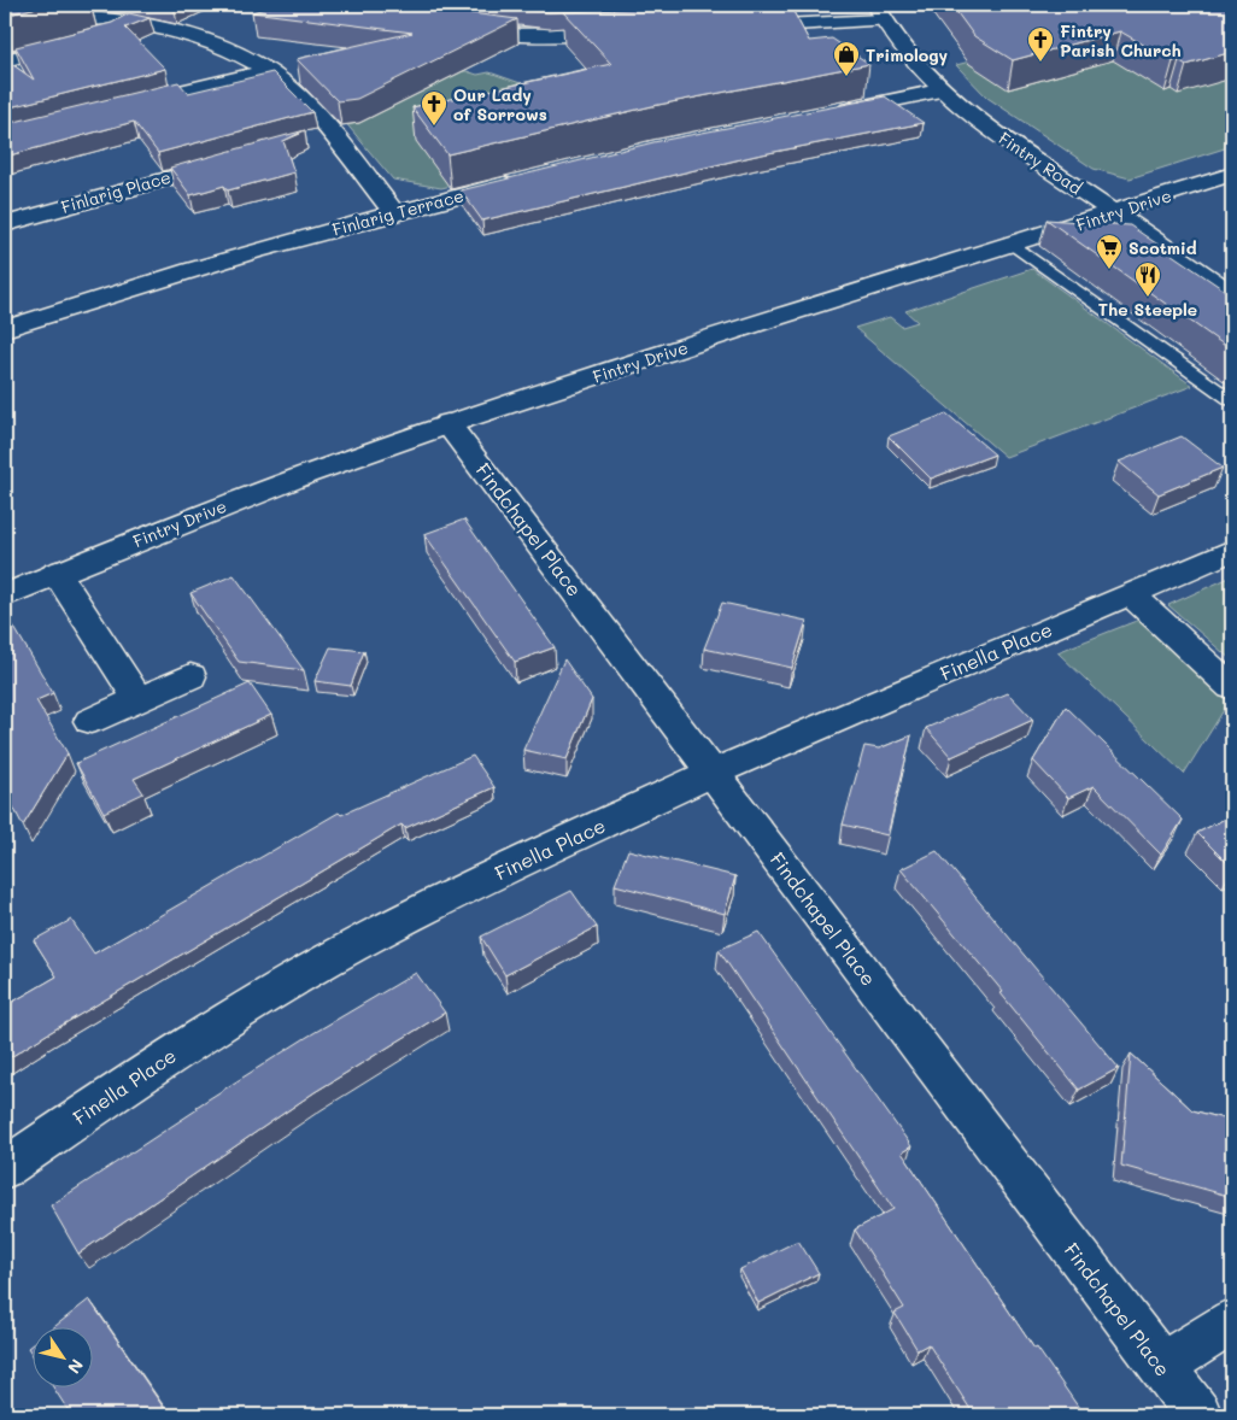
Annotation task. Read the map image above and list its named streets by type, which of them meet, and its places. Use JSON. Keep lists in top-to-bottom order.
{
  "streets": {
    "street": [
      "Fintry Road",
      "Finlarig Place",
      "Fintry Drive",
      "Finlarig Terrace",
      "Findchapel Place",
      "Finella Place"
    ]
  },
  "crossings": [
    ["Fintry Road", "Fintry Drive"],
    ["Fintry Drive", "Findchapel Place"],
    ["Findchapel Place", "Finella Place"]
  ],
  "places": {
    "church": ["Fintry Parish Church", "Our Lady of Sorrows"],
    "shop": ["Trimology"],
    "supermarket": ["Scotmid"],
    "restaurant": ["The Steeple"]
  },
  "north": "bottom right"
}
